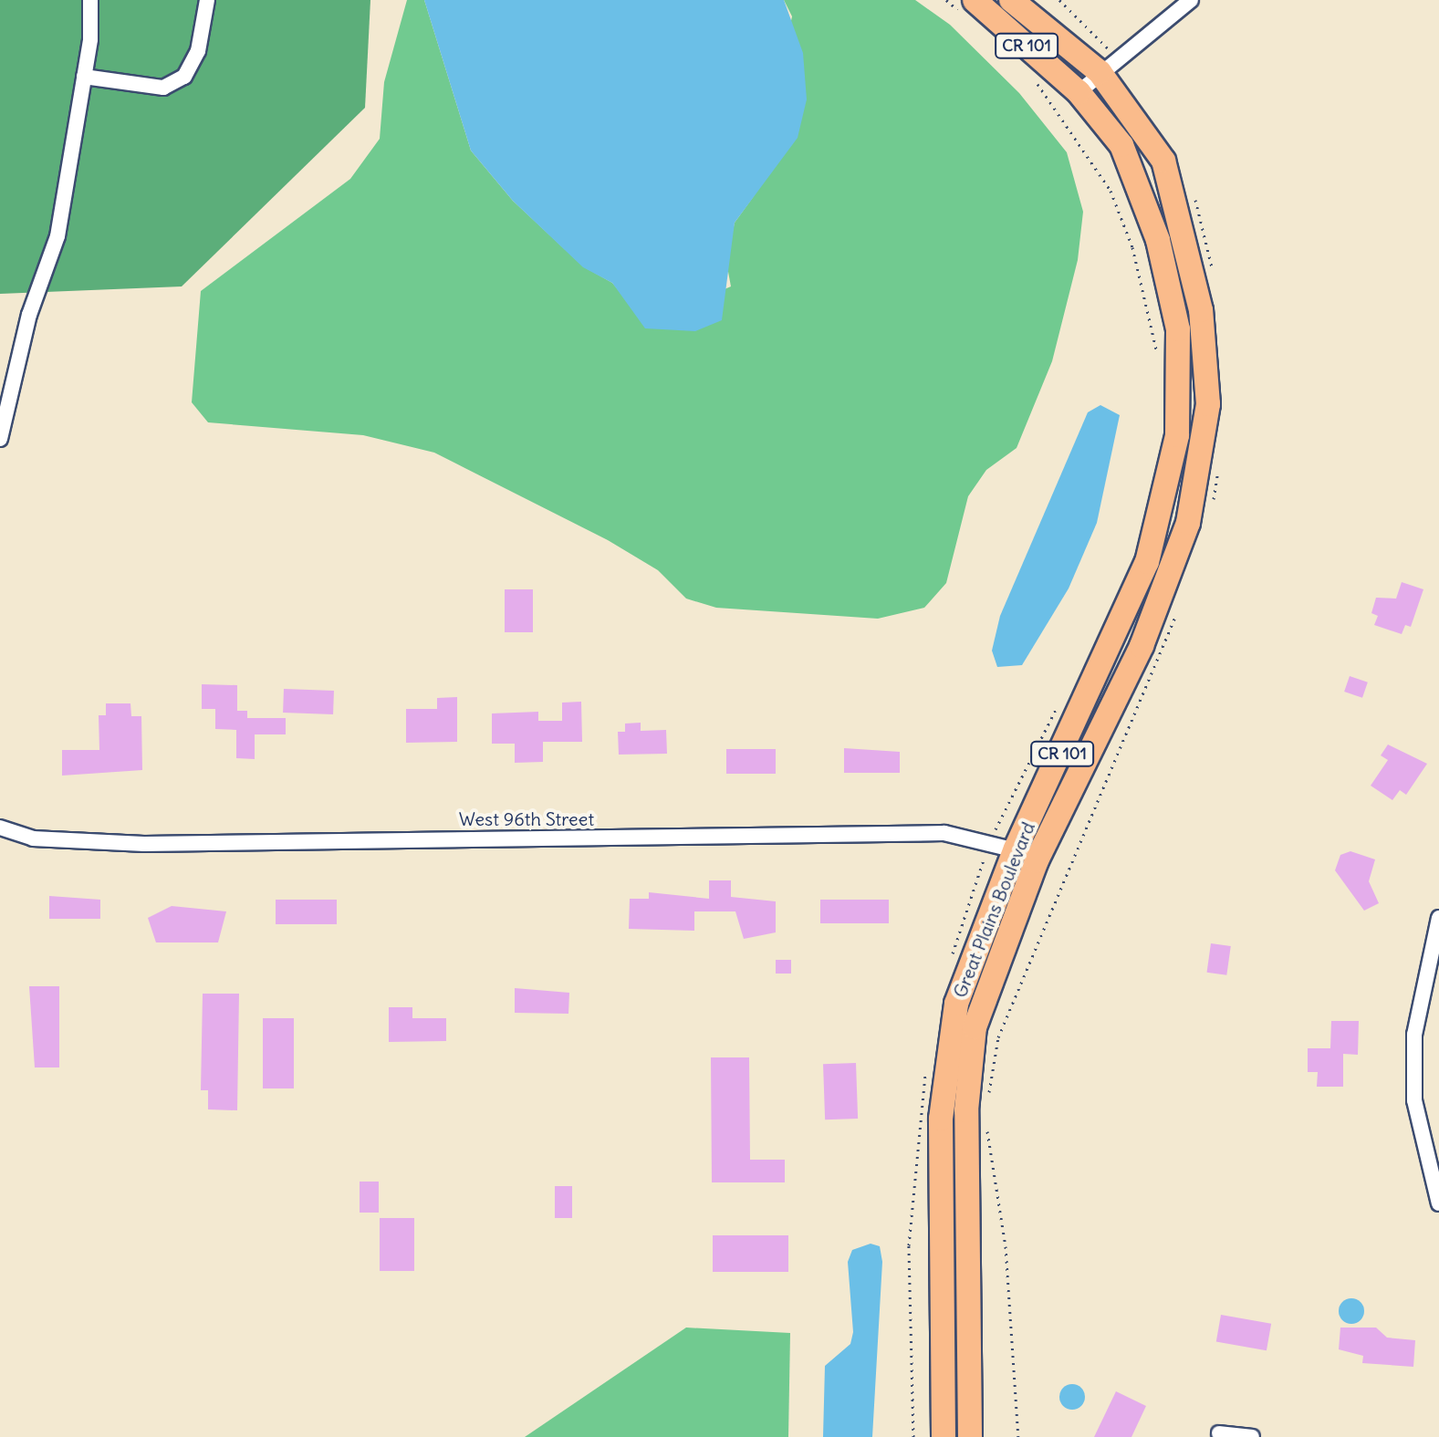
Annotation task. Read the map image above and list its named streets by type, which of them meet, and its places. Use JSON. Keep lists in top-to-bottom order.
{
  "streets": {
    "main road": ["CR 101", "Great Plains Boulevard"],
    "street": ["West 96th Street"]
  },
  "crossings": [
    ["West 96th Street", "Great Plains Boulevard"]
  ]
}
